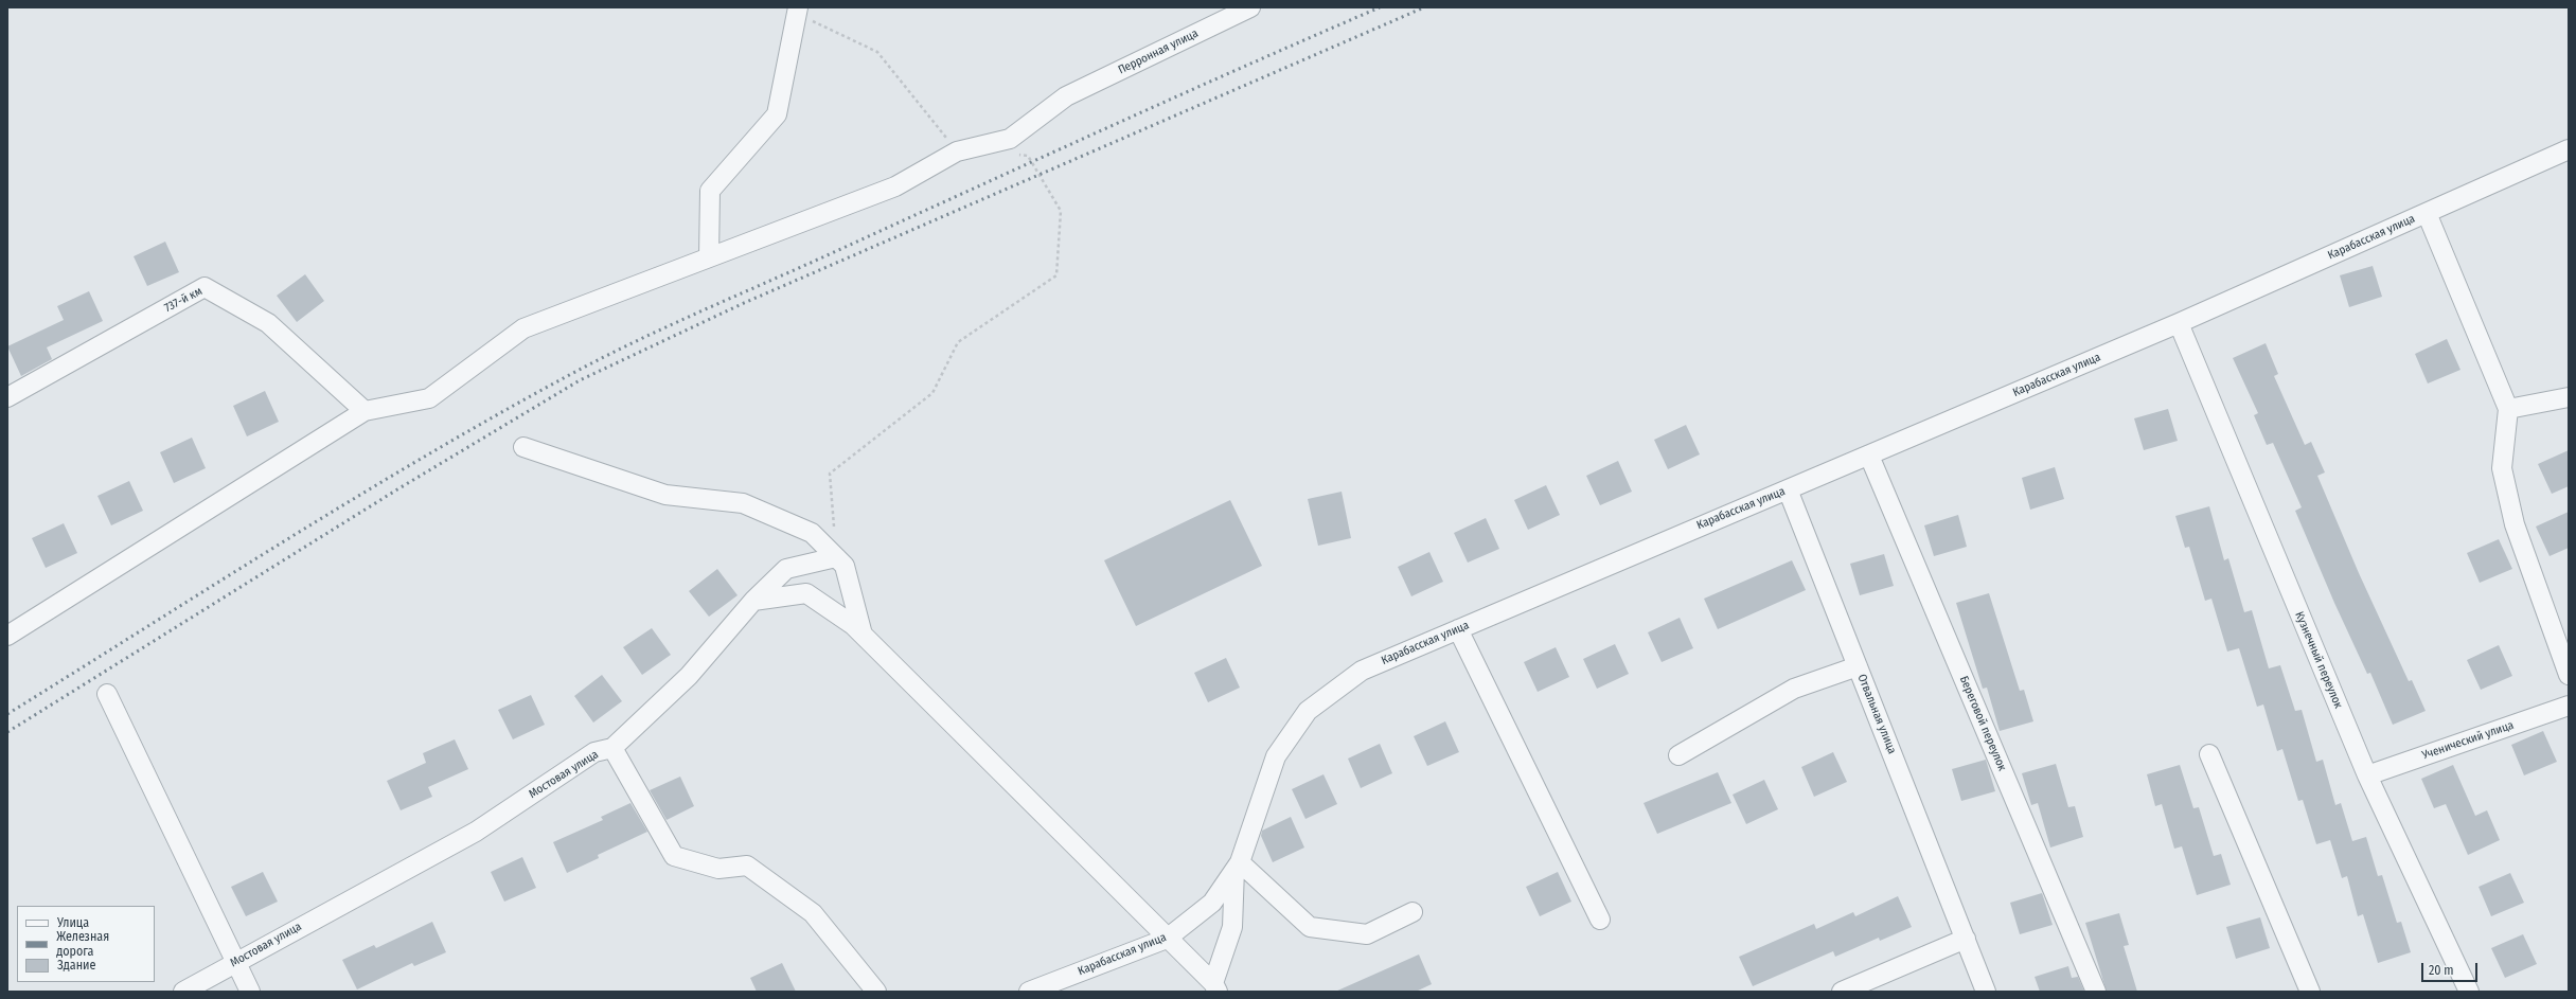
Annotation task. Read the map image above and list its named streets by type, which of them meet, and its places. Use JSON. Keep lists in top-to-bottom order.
{
  "streets": {
    "street": [
      "Перронная улица",
      "Карабасская улица",
      "737-й км",
      "Кузнечный переулок",
      "Отвальная улица",
      "Береговой переулок",
      "Ученический улица",
      "Мостовая улица"
    ]
  },
  "crossings": [
    ["Перронная улица", "737-й км"],
    ["Карабасская улица", "Кузнечный переулок"],
    ["Карабасская улица", "Отвальная улица"],
    ["Карабасская улица", "Береговой переулок"],
    ["Кузнечный переулок", "Ученический улица"]
  ],
  "legend": ["Улица", "Железная дорога", "Здание"],
  "scale_bar": "20 m"
}
